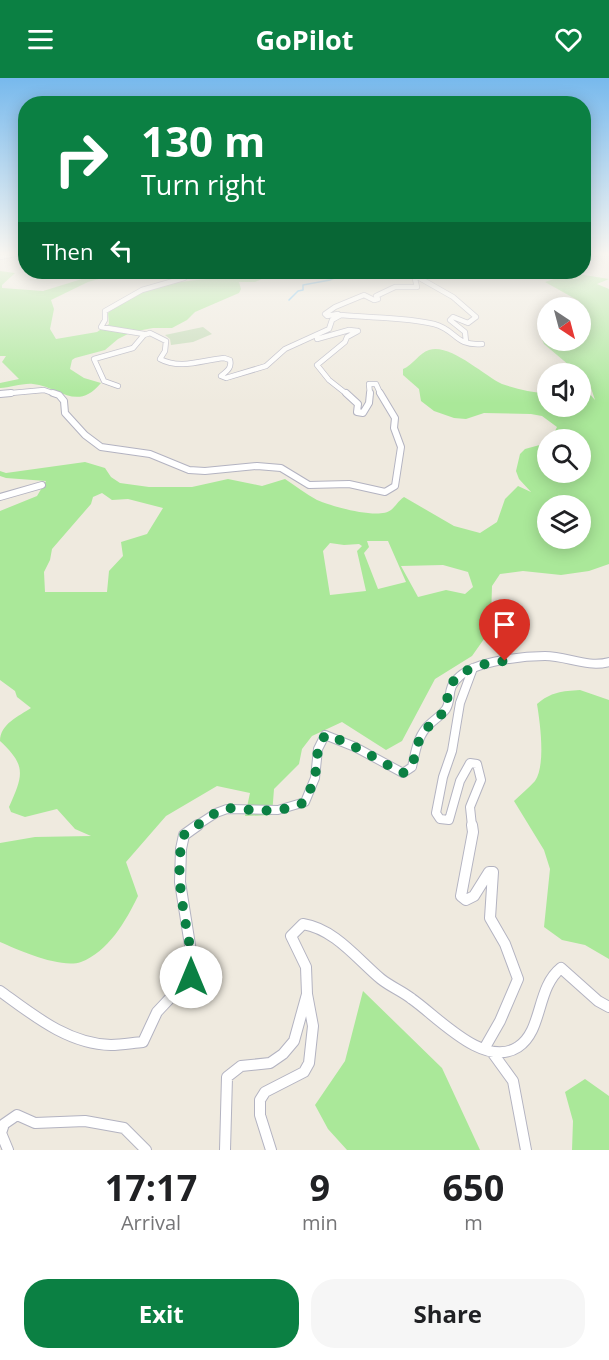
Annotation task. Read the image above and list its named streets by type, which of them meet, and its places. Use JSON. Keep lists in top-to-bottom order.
{
  "north": "bottom right",
  "page": {
    "header": "GoPilot",
    "turn": ["130 m", "Turn right"],
    "then": "Then",
    "eta": [
      "17:17",
      "Arrival",
      "9",
      "min",
      "650",
      "m"
    ],
    "buttons": ["Exit", "Share"]
  }
}
